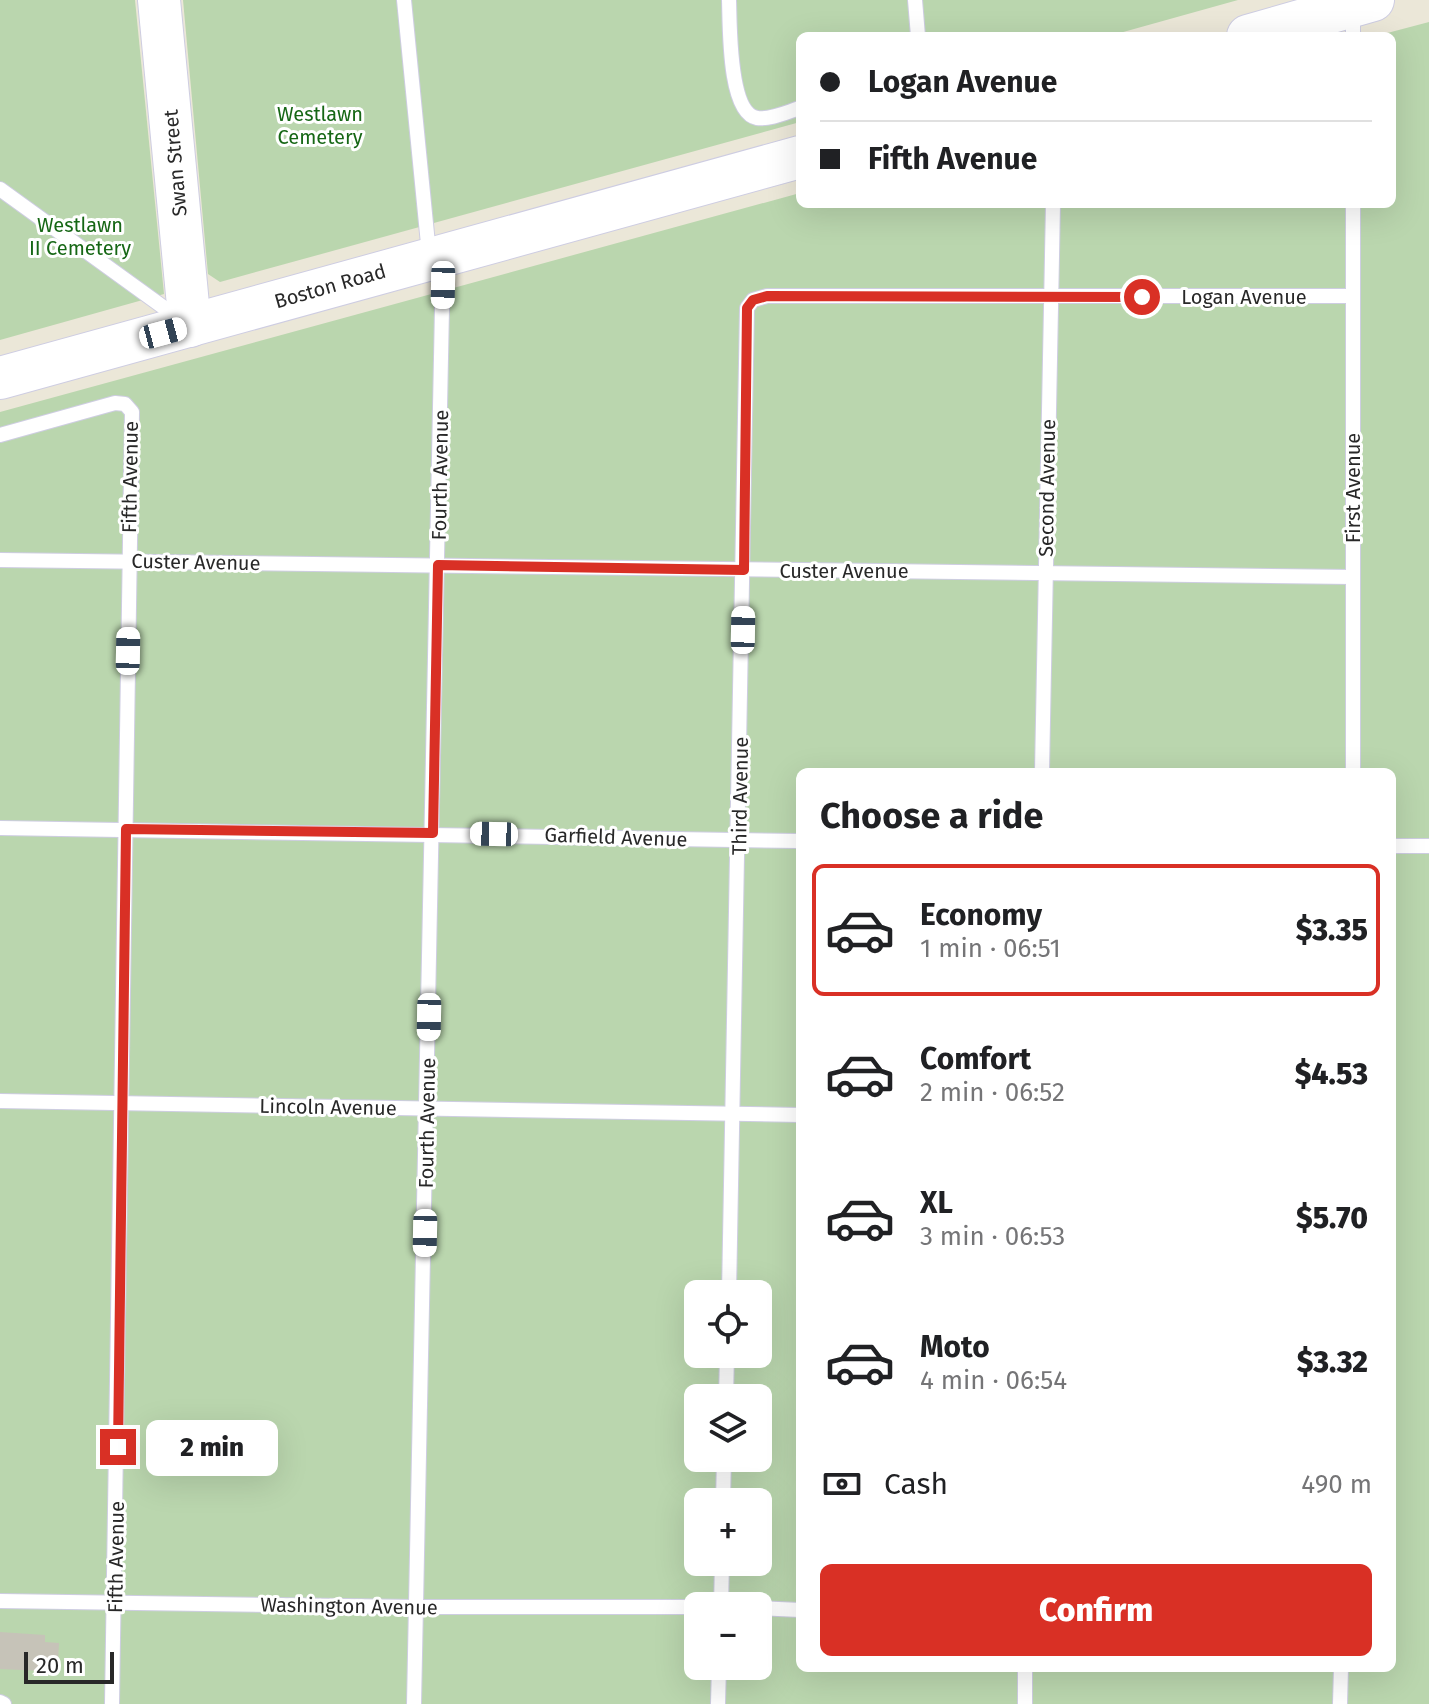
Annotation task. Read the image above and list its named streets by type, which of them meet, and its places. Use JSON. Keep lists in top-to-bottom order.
{
  "streets": {
    "street": ["Swan Street", "Boston Road"],
    "lane": [
      "Logan Avenue",
      "Fourth Avenue",
      "Fifth Avenue",
      "Second Avenue",
      "First Avenue",
      "Custer Avenue",
      "Third Avenue",
      "Garfield Avenue",
      "Lincoln Avenue",
      "Washington Avenue"
    ]
  },
  "crossings": [
    ["Swan Street", "Boston Road"],
    ["Boston Road", "Fourth Avenue"],
    ["Logan Avenue", "Second Avenue"],
    ["Logan Avenue", "First Avenue"],
    ["Logan Avenue", "Third Avenue"],
    ["Fourth Avenue", "Custer Avenue"],
    ["Fourth Avenue", "Garfield Avenue"],
    ["Fourth Avenue", "Lincoln Avenue"],
    ["Fourth Avenue", "Washington Avenue"],
    ["Fifth Avenue", "Custer Avenue"],
    ["Fifth Avenue", "Garfield Avenue"],
    ["Fifth Avenue", "Lincoln Avenue"],
    ["Fifth Avenue", "Washington Avenue"],
    ["Second Avenue", "Custer Avenue"],
    ["First Avenue", "Custer Avenue"],
    ["Custer Avenue", "Third Avenue"],
    ["Third Avenue", "Garfield Avenue"],
    ["Third Avenue", "Lincoln Avenue"]
  ],
  "parks": ["Westlawn Cemetery", "Westlawn II Cemetery"],
  "scale_bar": "20 m",
  "page": {
    "banner": ["Logan Avenue", "Fifth Avenue"],
    "heading": "Choose a ride",
    "list": [
      {
        "name": "Economy",
        "note": "1 min · 06:51",
        "value": "$3.35"
      },
      {
        "name": "Comfort",
        "note": "2 min · 06:52",
        "value": "$4.53"
      },
      {
        "name": "XL",
        "note": "3 min · 06:53",
        "value": "$5.70"
      },
      {
        "name": "Moto",
        "note": "4 min · 06:54",
        "value": "$3.32"
      }
    ],
    "map_buttons": ["+", "−"],
    "bubble": "2 min",
    "pay": ["Cash", "490 m"],
    "buttons": "Confirm",
    "scale": "20 m"
  }
}
